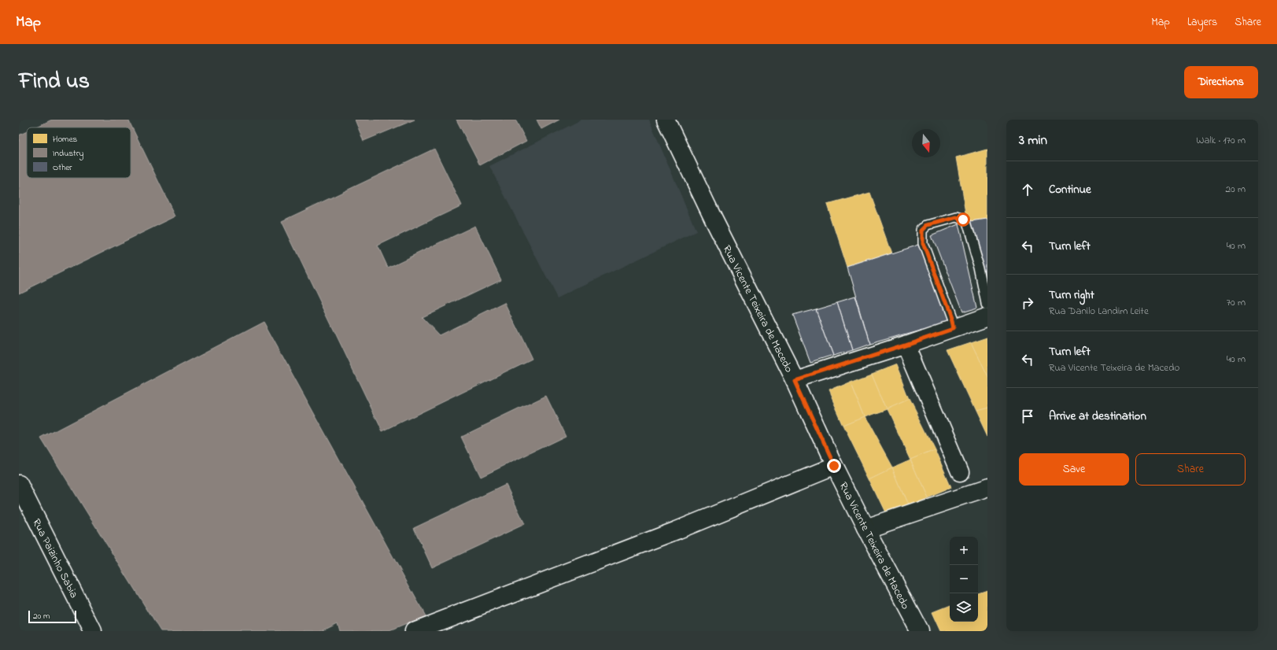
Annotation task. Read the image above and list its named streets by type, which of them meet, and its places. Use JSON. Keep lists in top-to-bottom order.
{
  "streets": {
    "street": ["Rua Vicente Teixeira de Macedo", "Rua Paizinho Sabia"]
  },
  "legend": ["Homes", "Industry", "Other"],
  "scale_bar": "20 m",
  "north": "bottom",
  "page": {
    "header": "Map",
    "nav": ["Map", "Layers", "Share"],
    "title": "Find us",
    "buttons": [
      "Directions",
      ["Save", "Share"]
    ],
    "heading": ["3 min", "Walk · 170 m"],
    "list": [
      ["Continue", "20 m"],
      ["Turn left", "40 m"],
      ["Turn right", "Rua Danilo Landim Leite", "70 m"],
      ["Turn left", "Rua Vicente Teixeira de Macedo", "40 m"],
      "Arrive at destination"
    ],
    "map_buttons": ["+", "−"],
    "scale": "20 m"
  }
}
